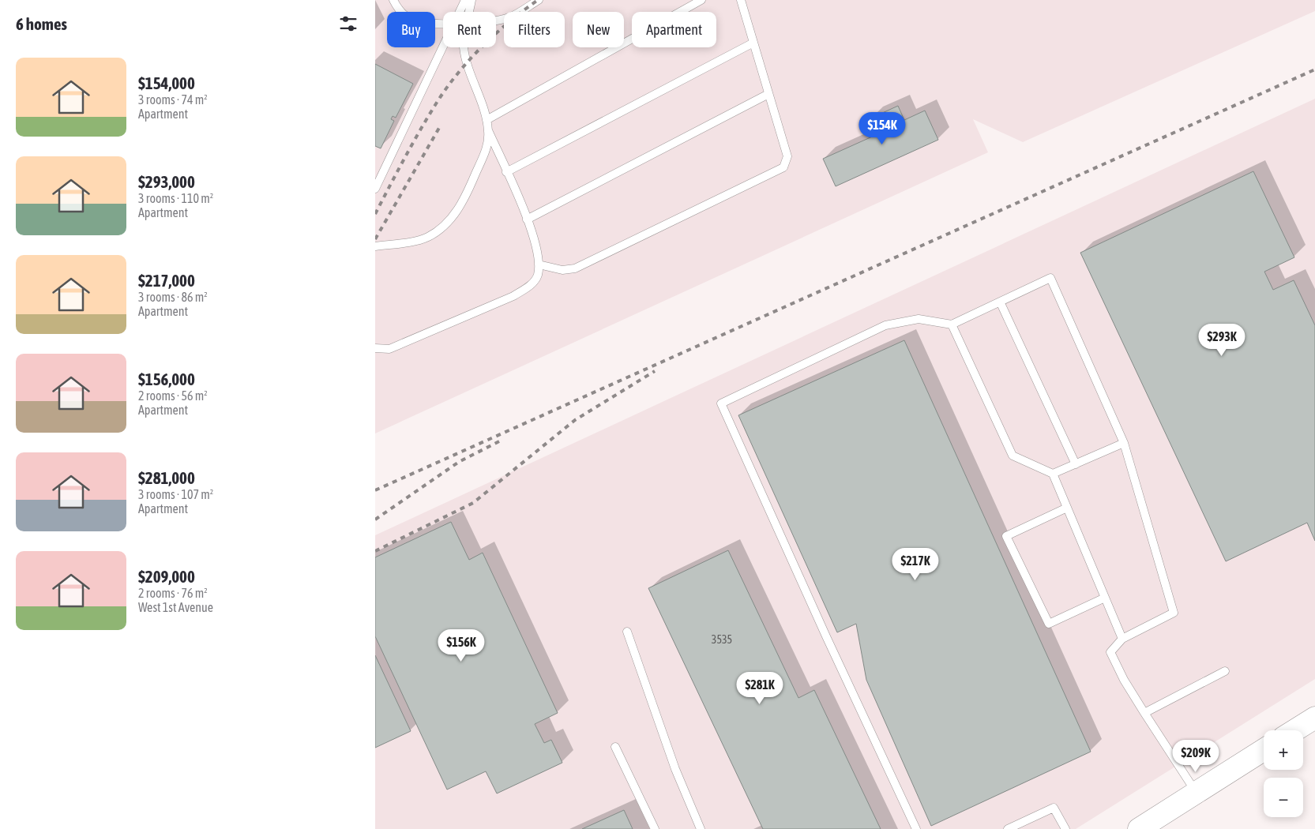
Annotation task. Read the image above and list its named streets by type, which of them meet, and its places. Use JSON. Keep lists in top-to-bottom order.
{
  "house_numbers": ["3535"],
  "page": {
    "heading": "6 homes",
    "chip": [
      "Buy",
      "Rent",
      "Filters",
      "New",
      "Apartment"
    ],
    "list": [
      {
        "name": "$154,000",
        "note": "3 rooms · 74 m² · Apartment"
      },
      {
        "name": "$293,000",
        "note": "3 rooms · 110 m² · Apartment"
      },
      {
        "name": "$217,000",
        "note": "3 rooms · 86 m² · Apartment"
      },
      {
        "name": "$156,000",
        "note": "2 rooms · 56 m² · Apartment"
      },
      {
        "name": "$281,000",
        "note": "3 rooms · 107 m² · Apartment"
      },
      {
        "name": "$209,000",
        "note": "2 rooms · 76 m² · West 1st Avenue"
      }
    ],
    "price": [
      "$154K",
      "$293K",
      "$217K",
      "$156K",
      "$281K",
      "$209K"
    ],
    "map_buttons": ["+", "−"]
  }
}
